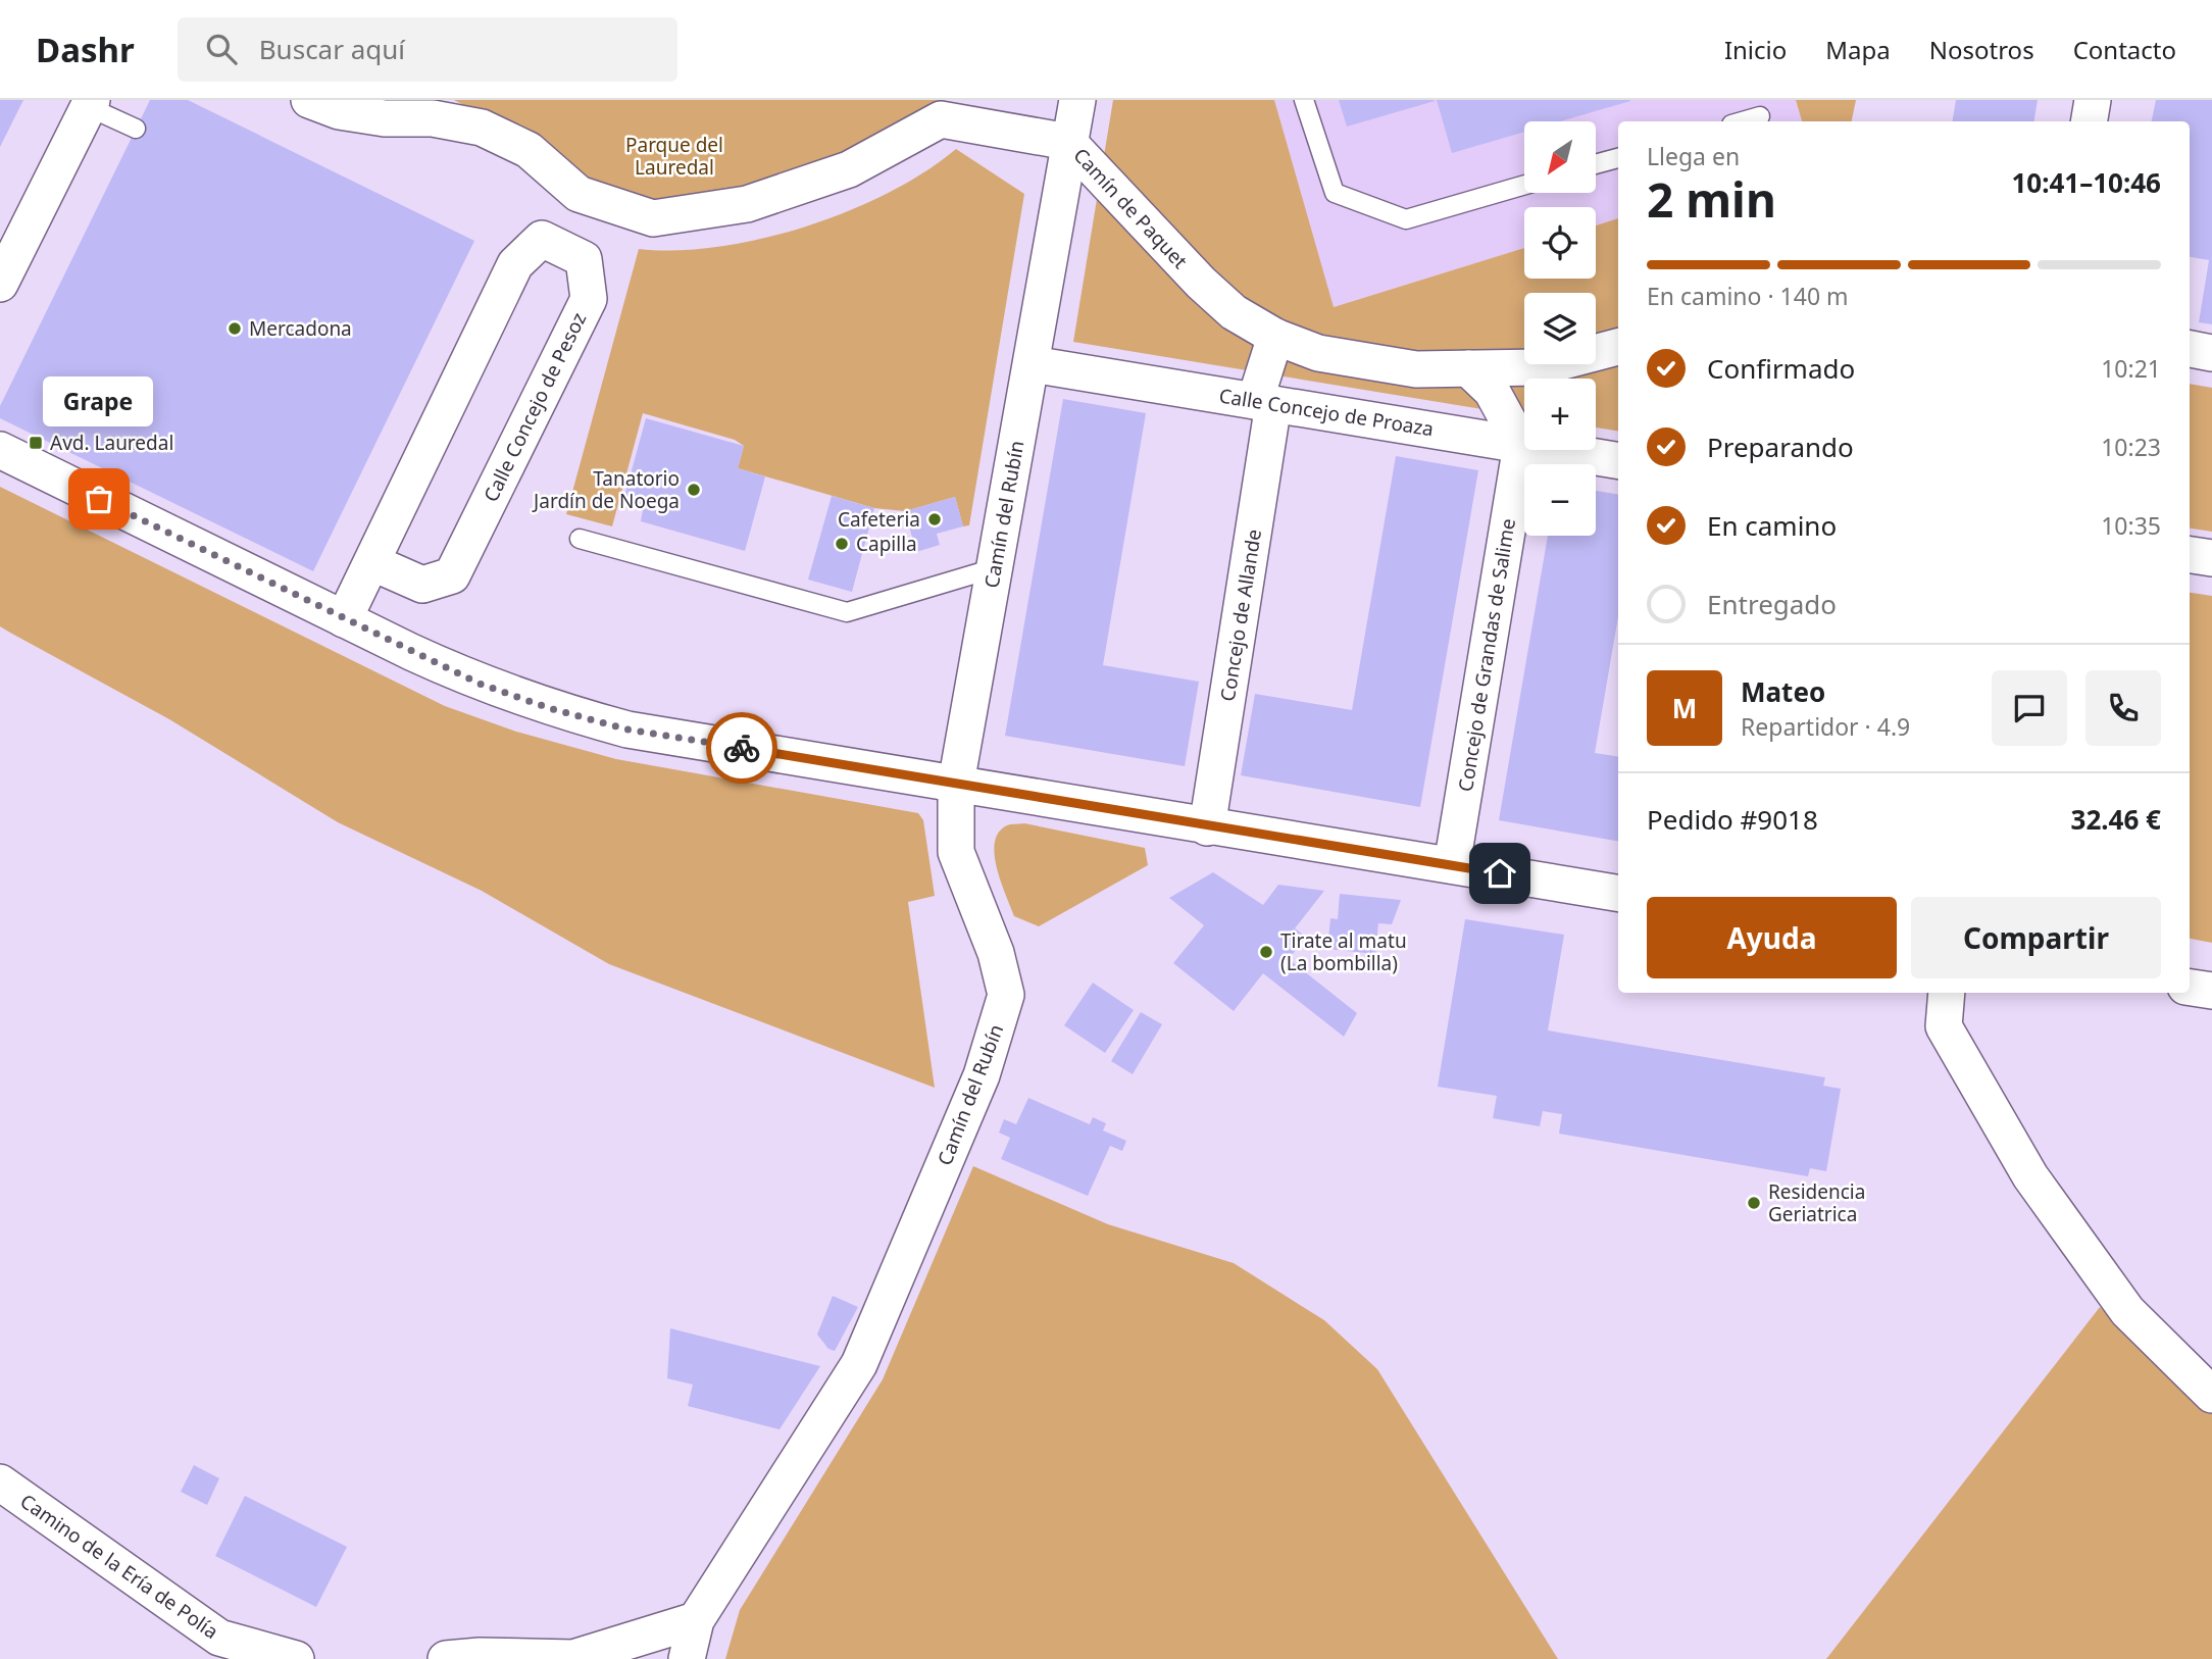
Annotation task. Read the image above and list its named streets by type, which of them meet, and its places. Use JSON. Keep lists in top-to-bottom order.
{
  "streets": {
    "street": [
      "Camín de Paquet",
      "Calle Concejo de Pesoz",
      "Calle Concejo de Proaza",
      "Camín del Rubín",
      "Concejo de Allande",
      "Concejo de Grandas de Salime",
      "Camino de la Ería de Polía"
    ]
  },
  "crossings": [
    ["Camín de Paquet", "Camín del Rubín"],
    ["Camín de Paquet", "Concejo de Allande"],
    ["Calle Concejo de Proaza", "Camín del Rubín"],
    ["Calle Concejo de Proaza", "Concejo de Allande"],
    ["Calle Concejo de Proaza", "Concejo de Grandas de Salime"]
  ],
  "parks": ["Parque del Lauredal"],
  "places": {
    "other": [
      "Mercadona",
      "Tanatorio Jardín de Noega",
      "Grape",
      "Cafeteria",
      "Capilla",
      "Tirate al matu (La bombilla)",
      "Residencia Geriatrica"
    ],
    "transit": ["Avd. Lauredal"]
  },
  "north": "bottom left",
  "page": {
    "header": "Dashr",
    "search": "Buscar aquí",
    "nav": [
      "Inicio",
      "Mapa",
      "Nosotros",
      "Contacto"
    ],
    "map_buttons": ["+", "−"],
    "heading": ["2 min", "Llega en", "10:41–10:46"],
    "panel": [
      "Mateo",
      "Repartidor · 4.9",
      "Pedido #9018",
      "32.46 €"
    ],
    "bar": "En camino · 140 m",
    "list": [
      ["Confirmado", "10:21"],
      ["Preparando", "10:23"],
      ["En camino", "10:35"],
      "Entregado"
    ],
    "bubble": "Grape",
    "round": "M",
    "buttons": ["Ayuda", "Compartir"]
  }
}
